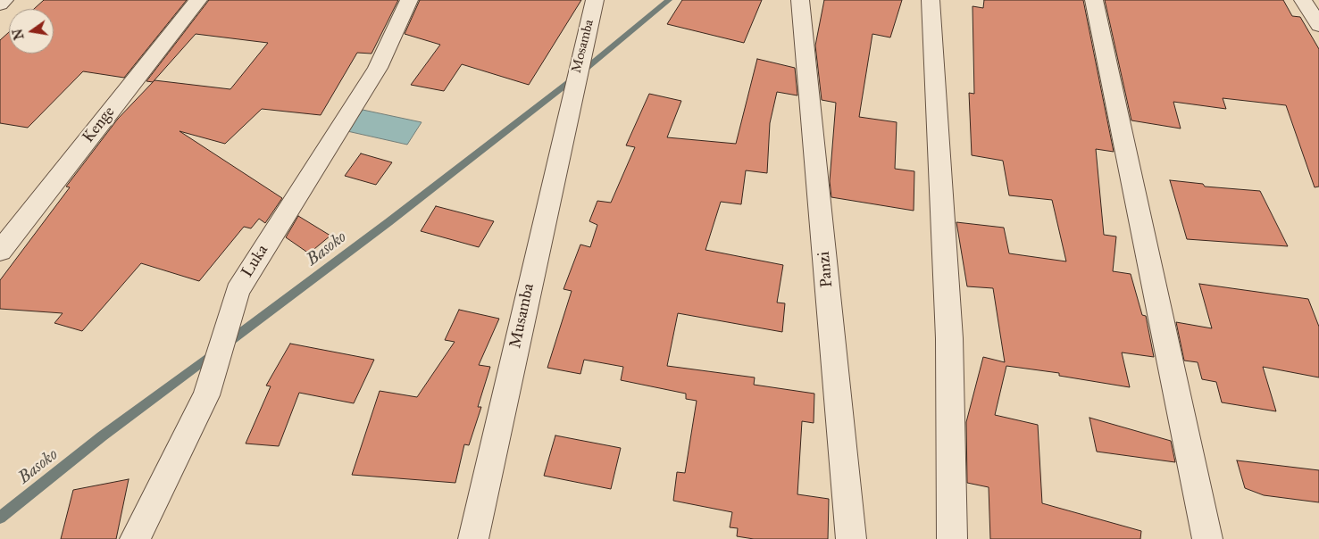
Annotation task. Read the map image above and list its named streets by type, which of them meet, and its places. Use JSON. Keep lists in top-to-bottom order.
{
  "streets": {
    "street": [
      "Mosamba",
      "Kenge",
      "Luka",
      "Panzi",
      "Musamba"
    ]
  },
  "crossings": [
    ["Mosamba", "Musamba"]
  ],
  "water": ["Basoko"],
  "north": "left"
}
